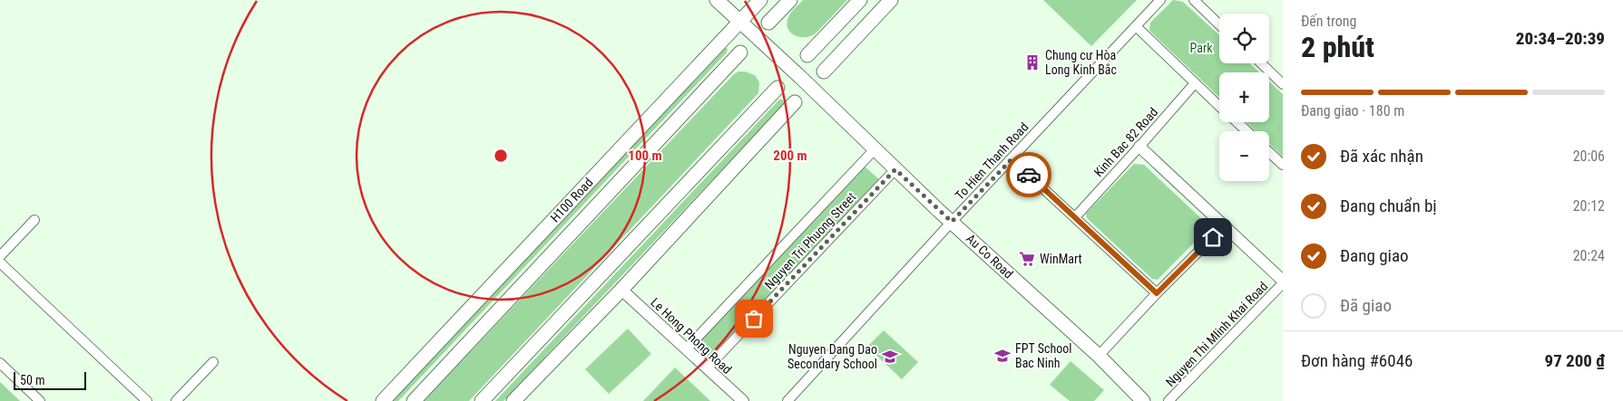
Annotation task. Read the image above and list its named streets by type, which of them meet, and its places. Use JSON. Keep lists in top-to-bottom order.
{
  "streets": {
    "main road": ["H100 Road", "Au Co Road"],
    "street": [
      "Kinh Bac 82 Road",
      "To Hien Thanh Road",
      "Nguyen Tri Phuong Street",
      "Nguyen Thi MIinh Khai Road",
      "Le Hong Phong Road"
    ]
  },
  "crossings": [
    ["To Hien Thanh Road", "Au Co Road"],
    ["H100 Road", "Au Co Road"],
    ["Nguyen Tri Phuong Street", "Au Co Road"],
    ["Nguyen Tri Phuong Street", "Le Hong Phong Road"]
  ],
  "parks": ["Park"],
  "places": {
    "building": ["Chung cư Hòa Long Kinh Bắc"],
    "supermarket": ["WinMart"],
    "school or university": ["FPT School Bac Ninh", "Nguyen Dang Dao Secondary School"]
  },
  "scale_bar": "50 m",
  "page": {
    "heading": ["2 phút", "Đến trong", "20:34–20:39"],
    "panel": ["Đơn hàng #6046", "97 200 ₫"],
    "map_buttons": ["+", "−"],
    "bar": "Đang giao · 180 m",
    "list": [
      ["Đã xác nhận", "20:06"],
      ["Đang chuẩn bị", "20:12"],
      ["Đang giao", "20:24"],
      "Đã giao"
    ],
    "scale": "50 m"
  },
  "rings": ["100 m", "200 m"]
}
